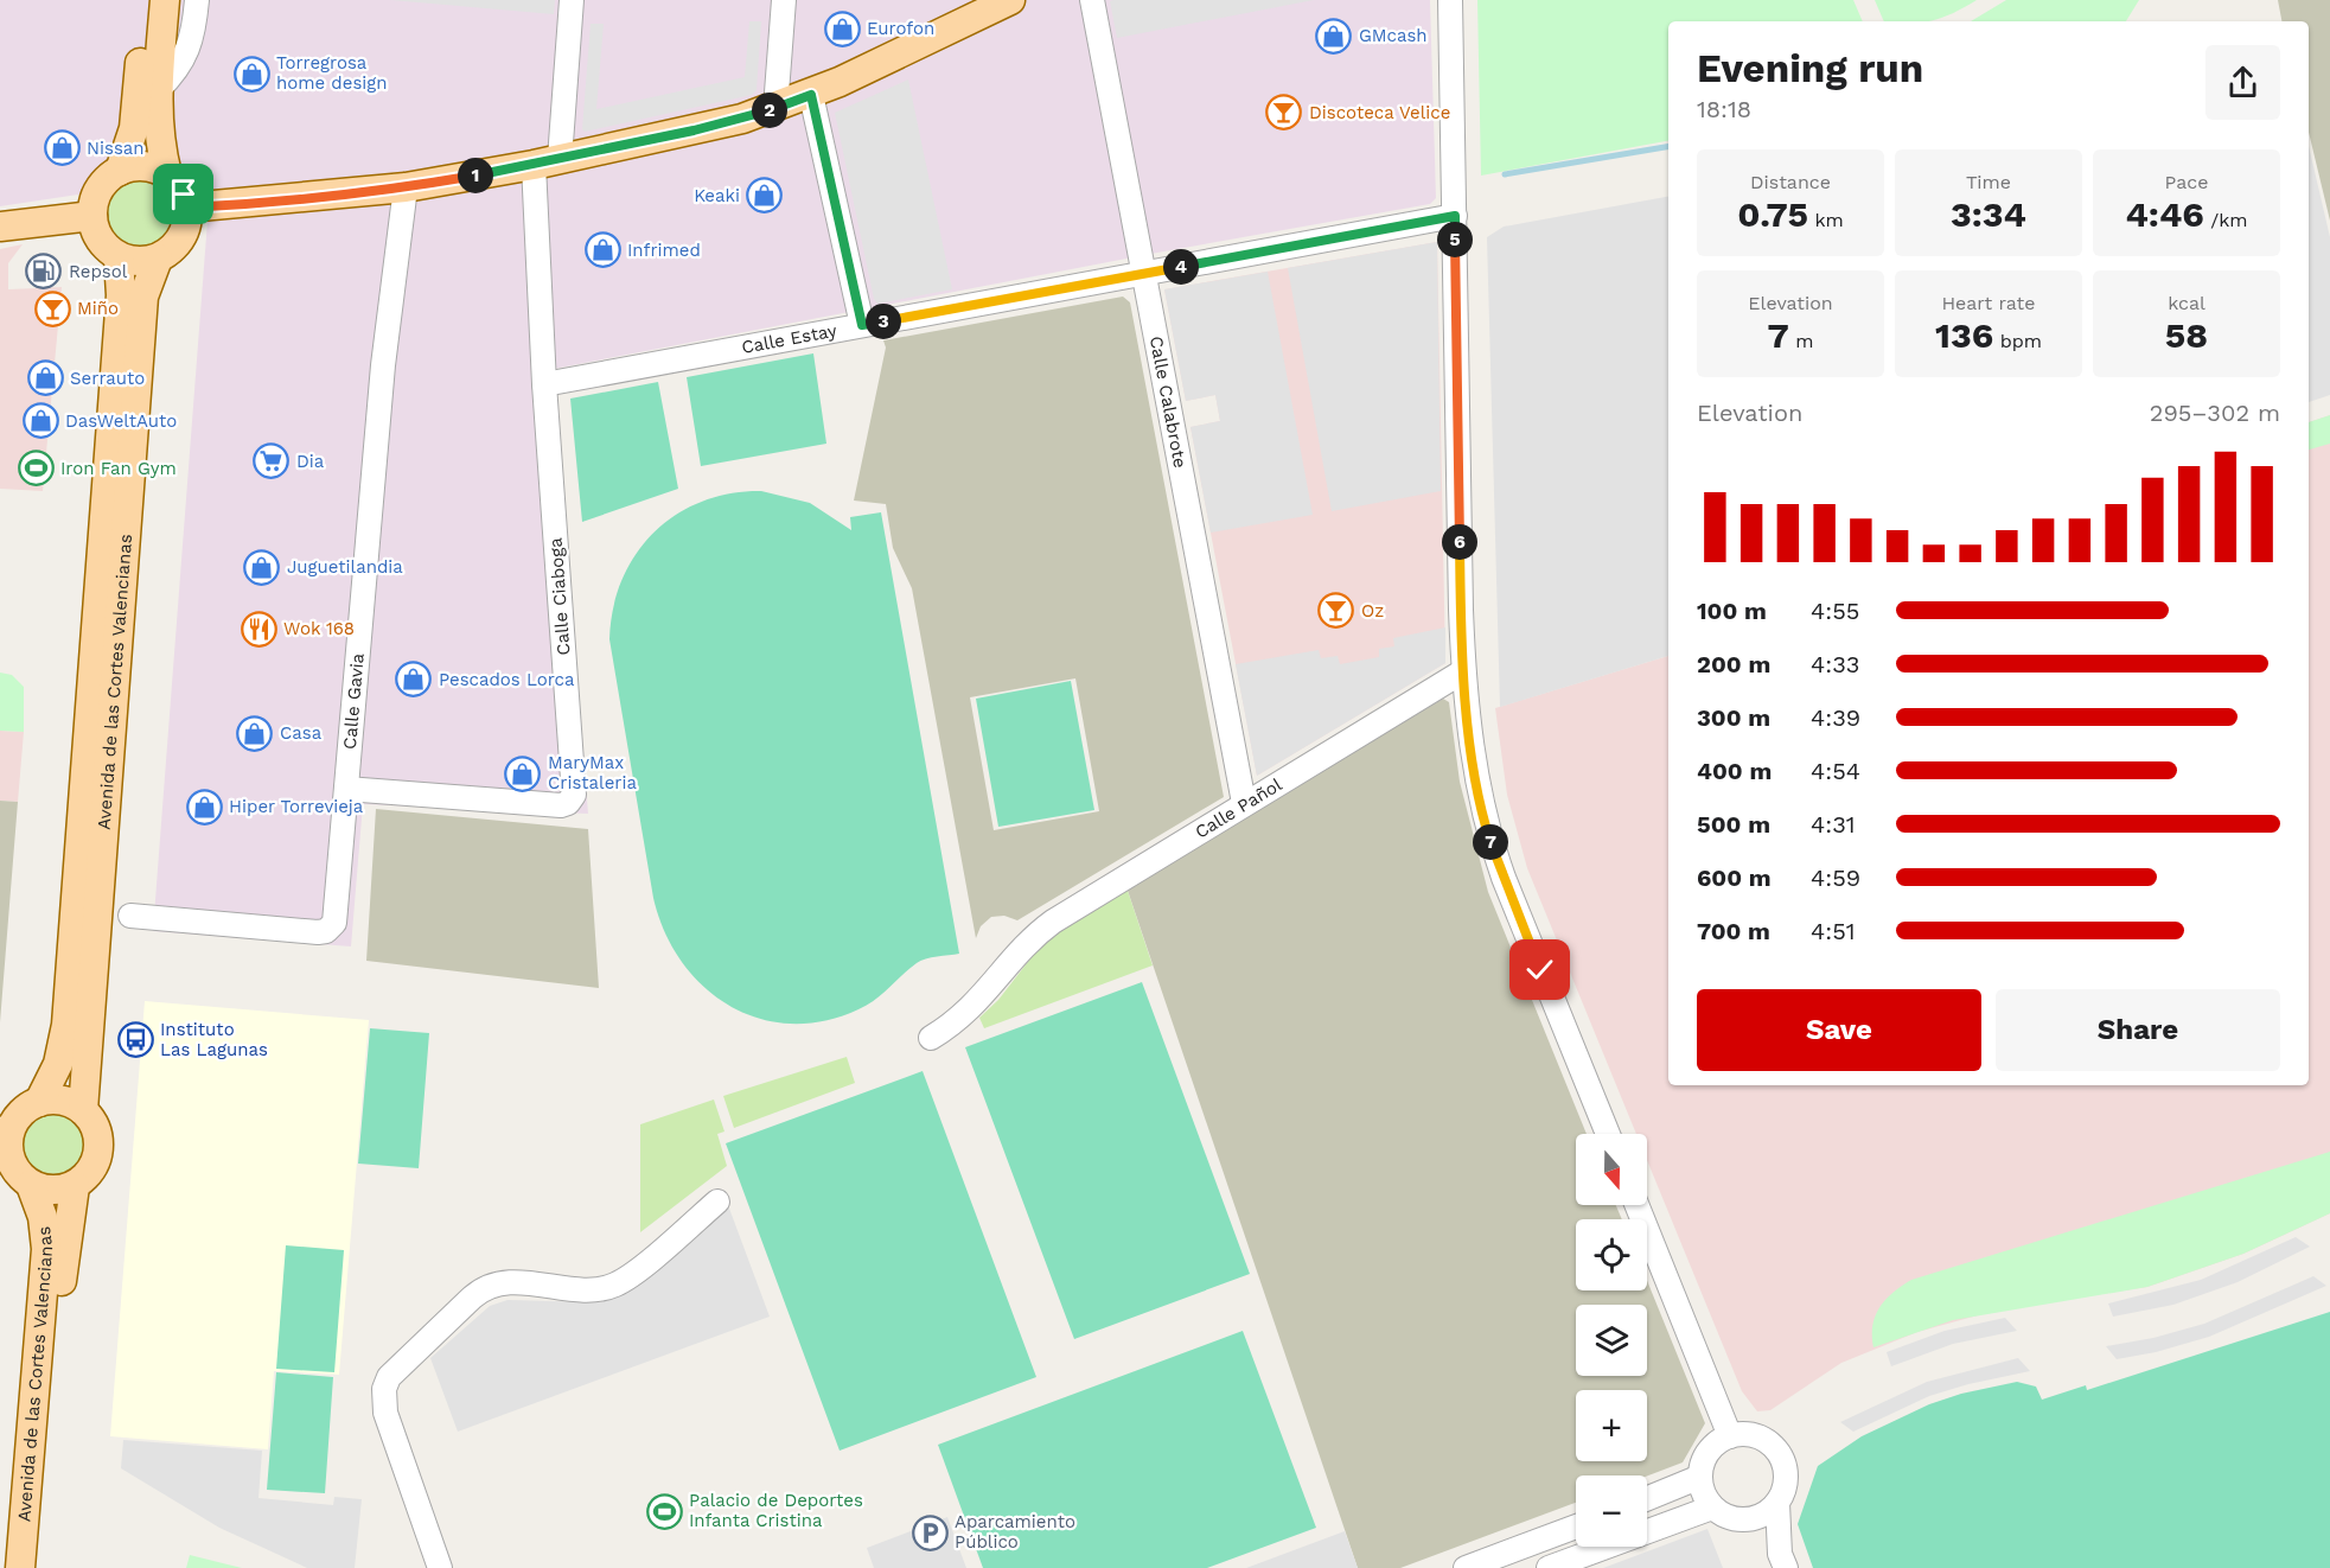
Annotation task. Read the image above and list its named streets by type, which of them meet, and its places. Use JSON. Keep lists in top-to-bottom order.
{
  "streets": {
    "main road": ["Avenida de las Cortes Valencianas"],
    "street": [
      "Calle Estay",
      "Calle Calabrote",
      "Calle Ciaboga",
      "Calle Gavia",
      "Calle Pañol"
    ]
  },
  "crossings": [
    ["Calle Estay", "Calle Calabrote"],
    ["Calle Estay", "Calle Ciaboga"],
    ["Calle Calabrote", "Calle Pañol"],
    ["Calle Ciaboga", "Calle Gavia"]
  ],
  "places": {
    "shop": [
      "Eurofon",
      "GMcash",
      "Torregrosa home design",
      "Nissan",
      "Keaki",
      "Infrimed",
      "Serrauto",
      "DasWeltAuto",
      "Juguetilandia",
      "Pescados Lorca",
      "Casa",
      "MaryMax Cristaleria",
      "Hiper Torrevieja"
    ],
    "bar": ["Discoteca Velice", "Miño", "Oz"],
    "fuel station": ["Repsol"],
    "supermarket": ["Dia"],
    "sports": ["Iron Fan Gym", "Palacio de Deportes Infanta Cristina"],
    "restaurant": ["Wok 168"],
    "bus stop": ["Instituto Las Lagunas"],
    "parking": ["Aparcamiento Público"]
  },
  "north": "bottom",
  "page": {
    "heading": ["Evening run", "18:18"],
    "pins": [
      "2",
      "1",
      "5",
      "4",
      "3",
      "6",
      "7"
    ],
    "stats": [
      ["Distance", "0.75 km"],
      ["Time", "3:34"],
      ["Pace", "4:46 /km"],
      ["Elevation", "7 m"],
      ["Heart rate", "136 bpm"],
      ["kcal", "58"]
    ],
    "chart": ["Elevation", "295–302 m"],
    "list": [
      {
        "name": "100 m",
        "note": "4:55"
      },
      {
        "name": "200 m",
        "note": "4:33"
      },
      {
        "name": "300 m",
        "note": "4:39"
      },
      {
        "name": "400 m",
        "note": "4:54"
      },
      {
        "name": "500 m",
        "note": "4:31"
      },
      {
        "name": "600 m",
        "note": "4:59"
      },
      {
        "name": "700 m",
        "note": "4:51"
      }
    ],
    "buttons": ["Save", "Share"],
    "map_buttons": ["+", "−"]
  }
}
